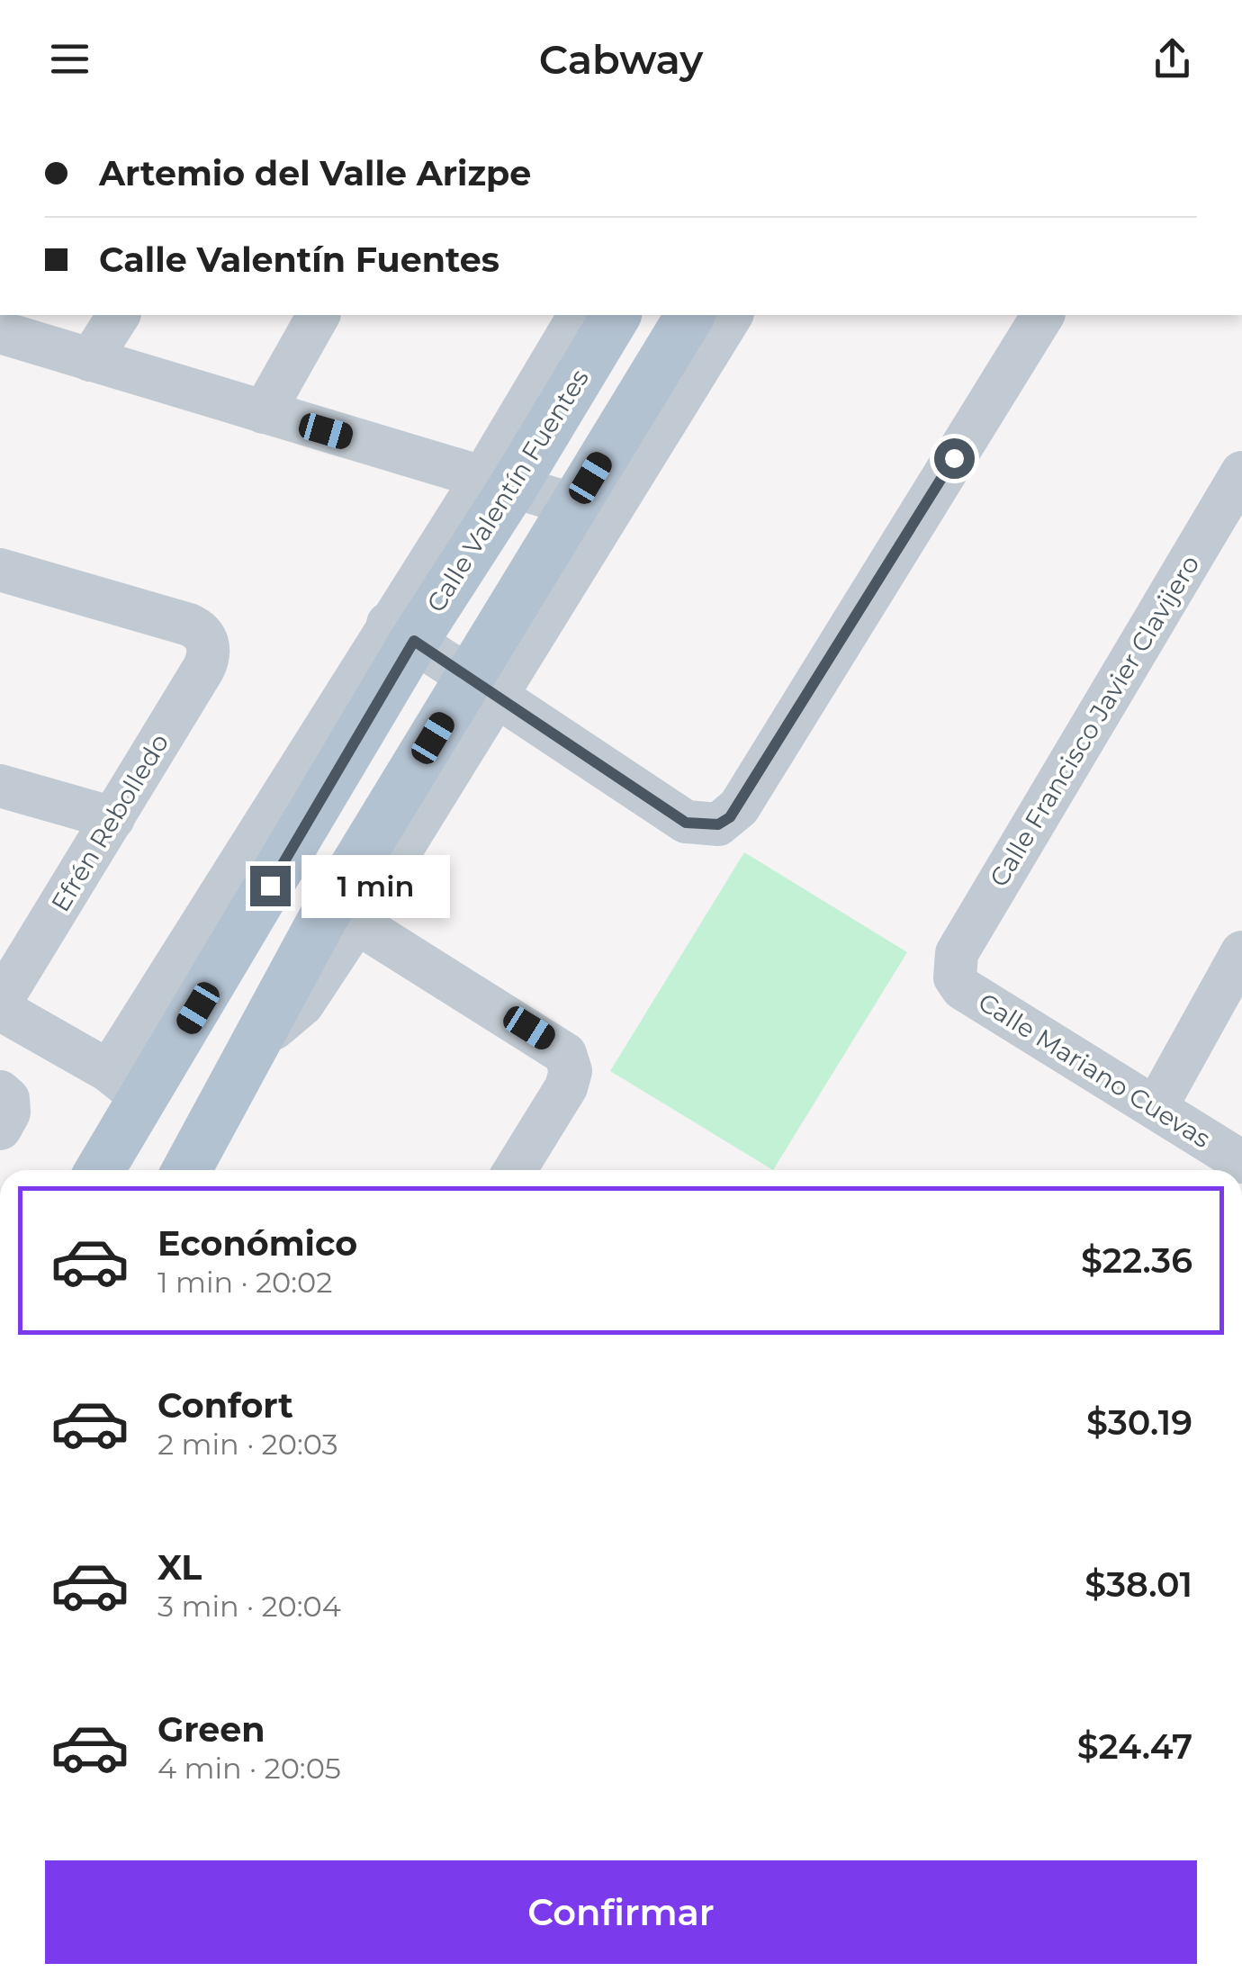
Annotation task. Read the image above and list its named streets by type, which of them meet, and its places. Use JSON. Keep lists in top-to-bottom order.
{
  "streets": {
    "main road": ["Calle Valentín Fuentes"],
    "street": ["Calle Francisco Javier Clavijero", "Efrén Rebolledo", "Calle Mariano Cuevas"]
  },
  "crossings": [
    ["Calle Francisco Javier Clavijero", "Calle Mariano Cuevas"]
  ],
  "page": {
    "header": "Cabway",
    "banner": ["Artemio del Valle Arizpe", "Calle Valentín Fuentes"],
    "bubble": "1 min",
    "list": [
      {
        "name": "Económico",
        "note": "1 min · 20:02",
        "value": "$22.36"
      },
      {
        "name": "Confort",
        "note": "2 min · 20:03",
        "value": "$30.19"
      },
      {
        "name": "XL",
        "note": "3 min · 20:04",
        "value": "$38.01"
      },
      {
        "name": "Green",
        "note": "4 min · 20:05",
        "value": "$24.47"
      }
    ],
    "buttons": "Confirmar"
  }
}
